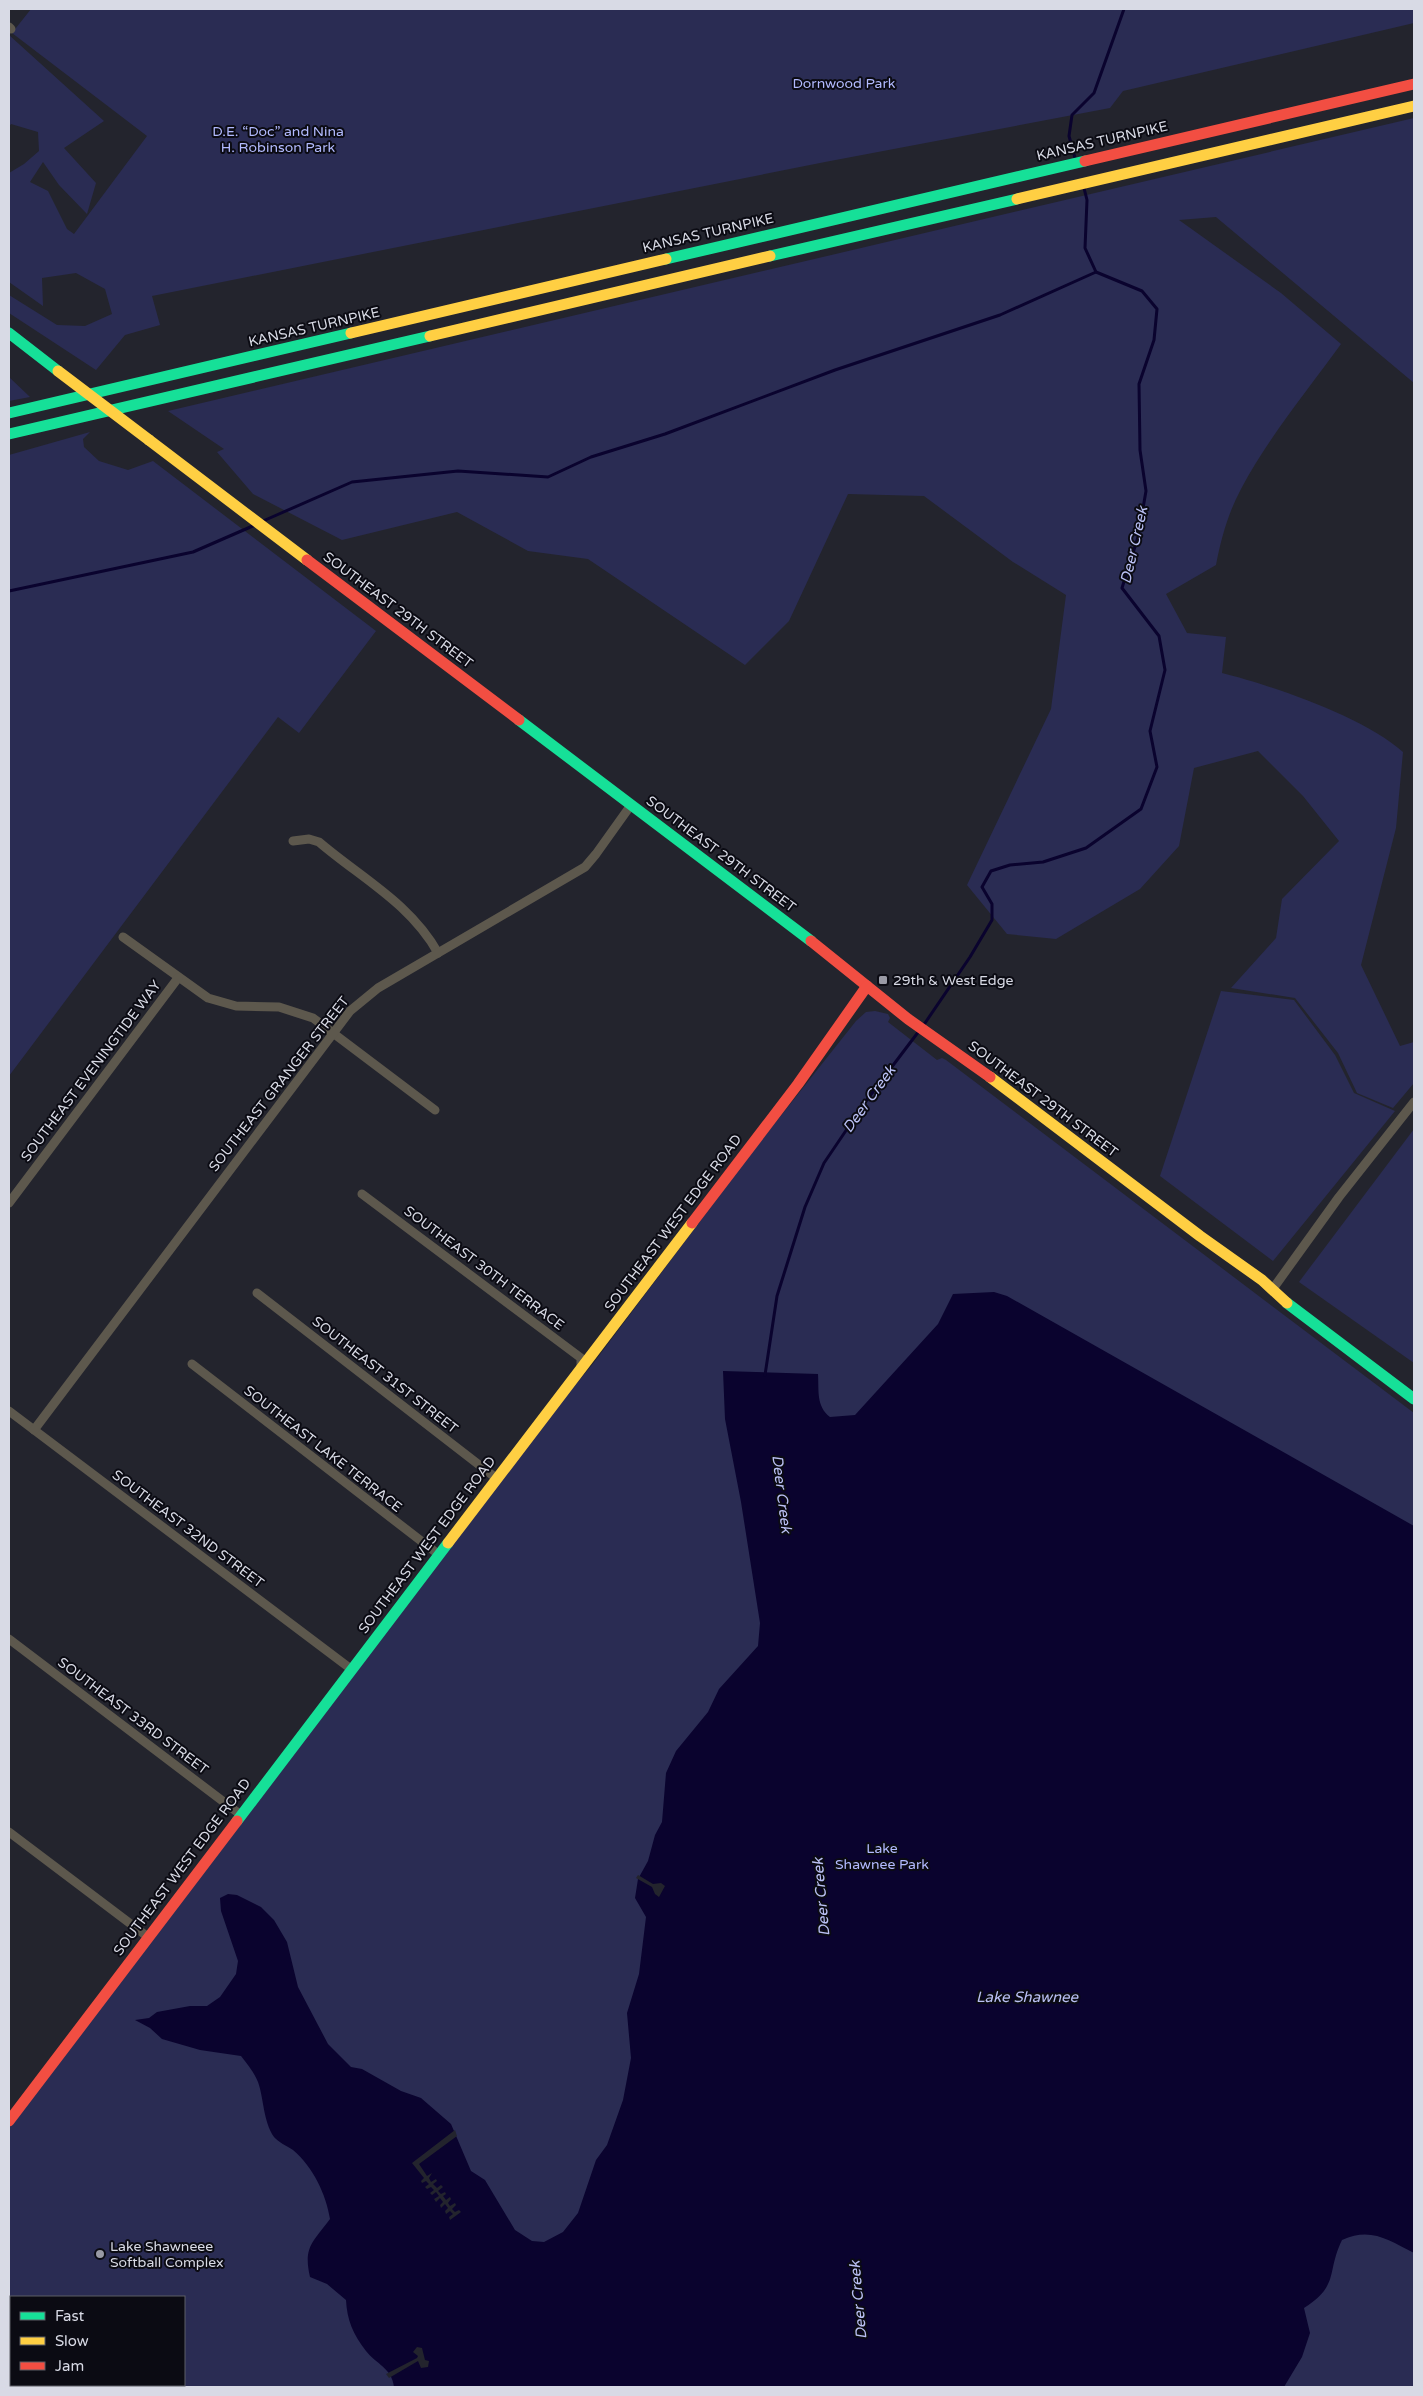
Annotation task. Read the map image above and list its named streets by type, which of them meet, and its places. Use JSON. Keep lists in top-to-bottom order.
{
  "streets": {
    "main road": ["KANSAS TURNPIKE", "SOUTHEAST 29TH STREET", "SOUTHEAST WEST EDGE ROAD"],
    "street": [
      "SOUTHEAST EVENINGTIDE WAY",
      "SOUTHEAST GRANGER STREET",
      "SOUTHEAST 30TH TERRACE",
      "SOUTHEAST 31ST STREET",
      "SOUTHEAST LAKE TERRACE",
      "SOUTHEAST 32ND STREET",
      "SOUTHEAST 33RD STREET"
    ]
  },
  "crossings": [
    ["SOUTHEAST 29TH STREET", "SOUTHEAST GRANGER STREET"],
    ["SOUTHEAST 29TH STREET", "SOUTHEAST WEST EDGE ROAD"],
    ["SOUTHEAST GRANGER STREET", "SOUTHEAST 32ND STREET"],
    ["SOUTHEAST WEST EDGE ROAD", "SOUTHEAST 30TH TERRACE"],
    ["SOUTHEAST WEST EDGE ROAD", "SOUTHEAST 31ST STREET"],
    ["SOUTHEAST WEST EDGE ROAD", "SOUTHEAST LAKE TERRACE"],
    ["SOUTHEAST WEST EDGE ROAD", "SOUTHEAST 32ND STREET"],
    ["SOUTHEAST WEST EDGE ROAD", "SOUTHEAST 33RD STREET"]
  ],
  "water": ["Deer Creek", "Lake Shawnee"],
  "parks": ["Dornwood Park", "D.E. “Doc” and Nina H. Robinson Park", "Lake Shawnee Park"],
  "places": {
    "transit": ["29th & West Edge"],
    "other": ["Lake Shawneee Softball Complex"]
  },
  "legend": ["Fast", "Slow", "Jam"]
}
